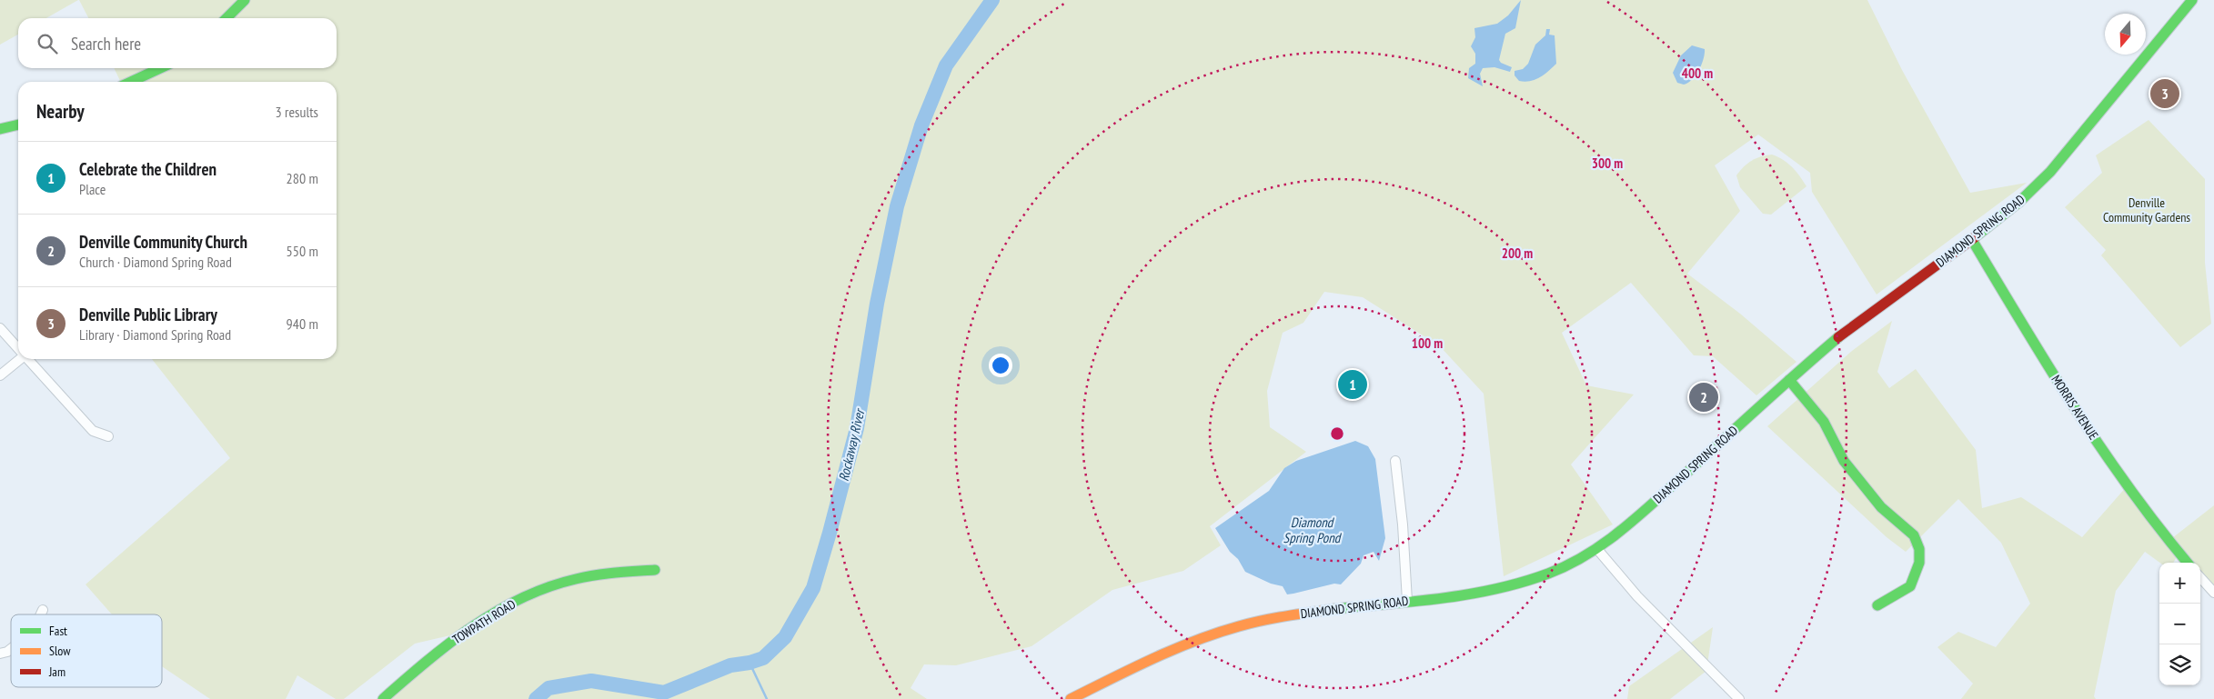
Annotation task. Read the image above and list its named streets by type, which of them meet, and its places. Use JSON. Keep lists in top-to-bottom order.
{
  "streets": {
    "street": ["DIAMOND SPRING ROAD", "MORRIS AVENUE", "TOWPATH ROAD"]
  },
  "crossings": [
    ["DIAMOND SPRING ROAD", "MORRIS AVENUE"]
  ],
  "water": ["Rockaway River", "Diamond Spring Pond"],
  "parks": ["Denville Community Gardens"],
  "legend": ["Fast", "Slow", "Jam"],
  "north": "bottom",
  "page": {
    "search": "Search here",
    "pins": ["3", "1", "2"],
    "heading": ["Nearby", "3 results"],
    "list": [
      {
        "mark": "1",
        "name": "Celebrate the Children",
        "note": "Place",
        "value": "280 m"
      },
      {
        "mark": "2",
        "name": "Denville Community Church",
        "note": "Church · Diamond Spring Road",
        "value": "550 m"
      },
      {
        "mark": "3",
        "name": "Denville Public Library",
        "note": "Library · Diamond Spring Road",
        "value": "940 m"
      }
    ],
    "map_buttons": ["+", "−"]
  },
  "rings": [
    "400 m",
    "300 m",
    "200 m",
    "100 m"
  ]
}
